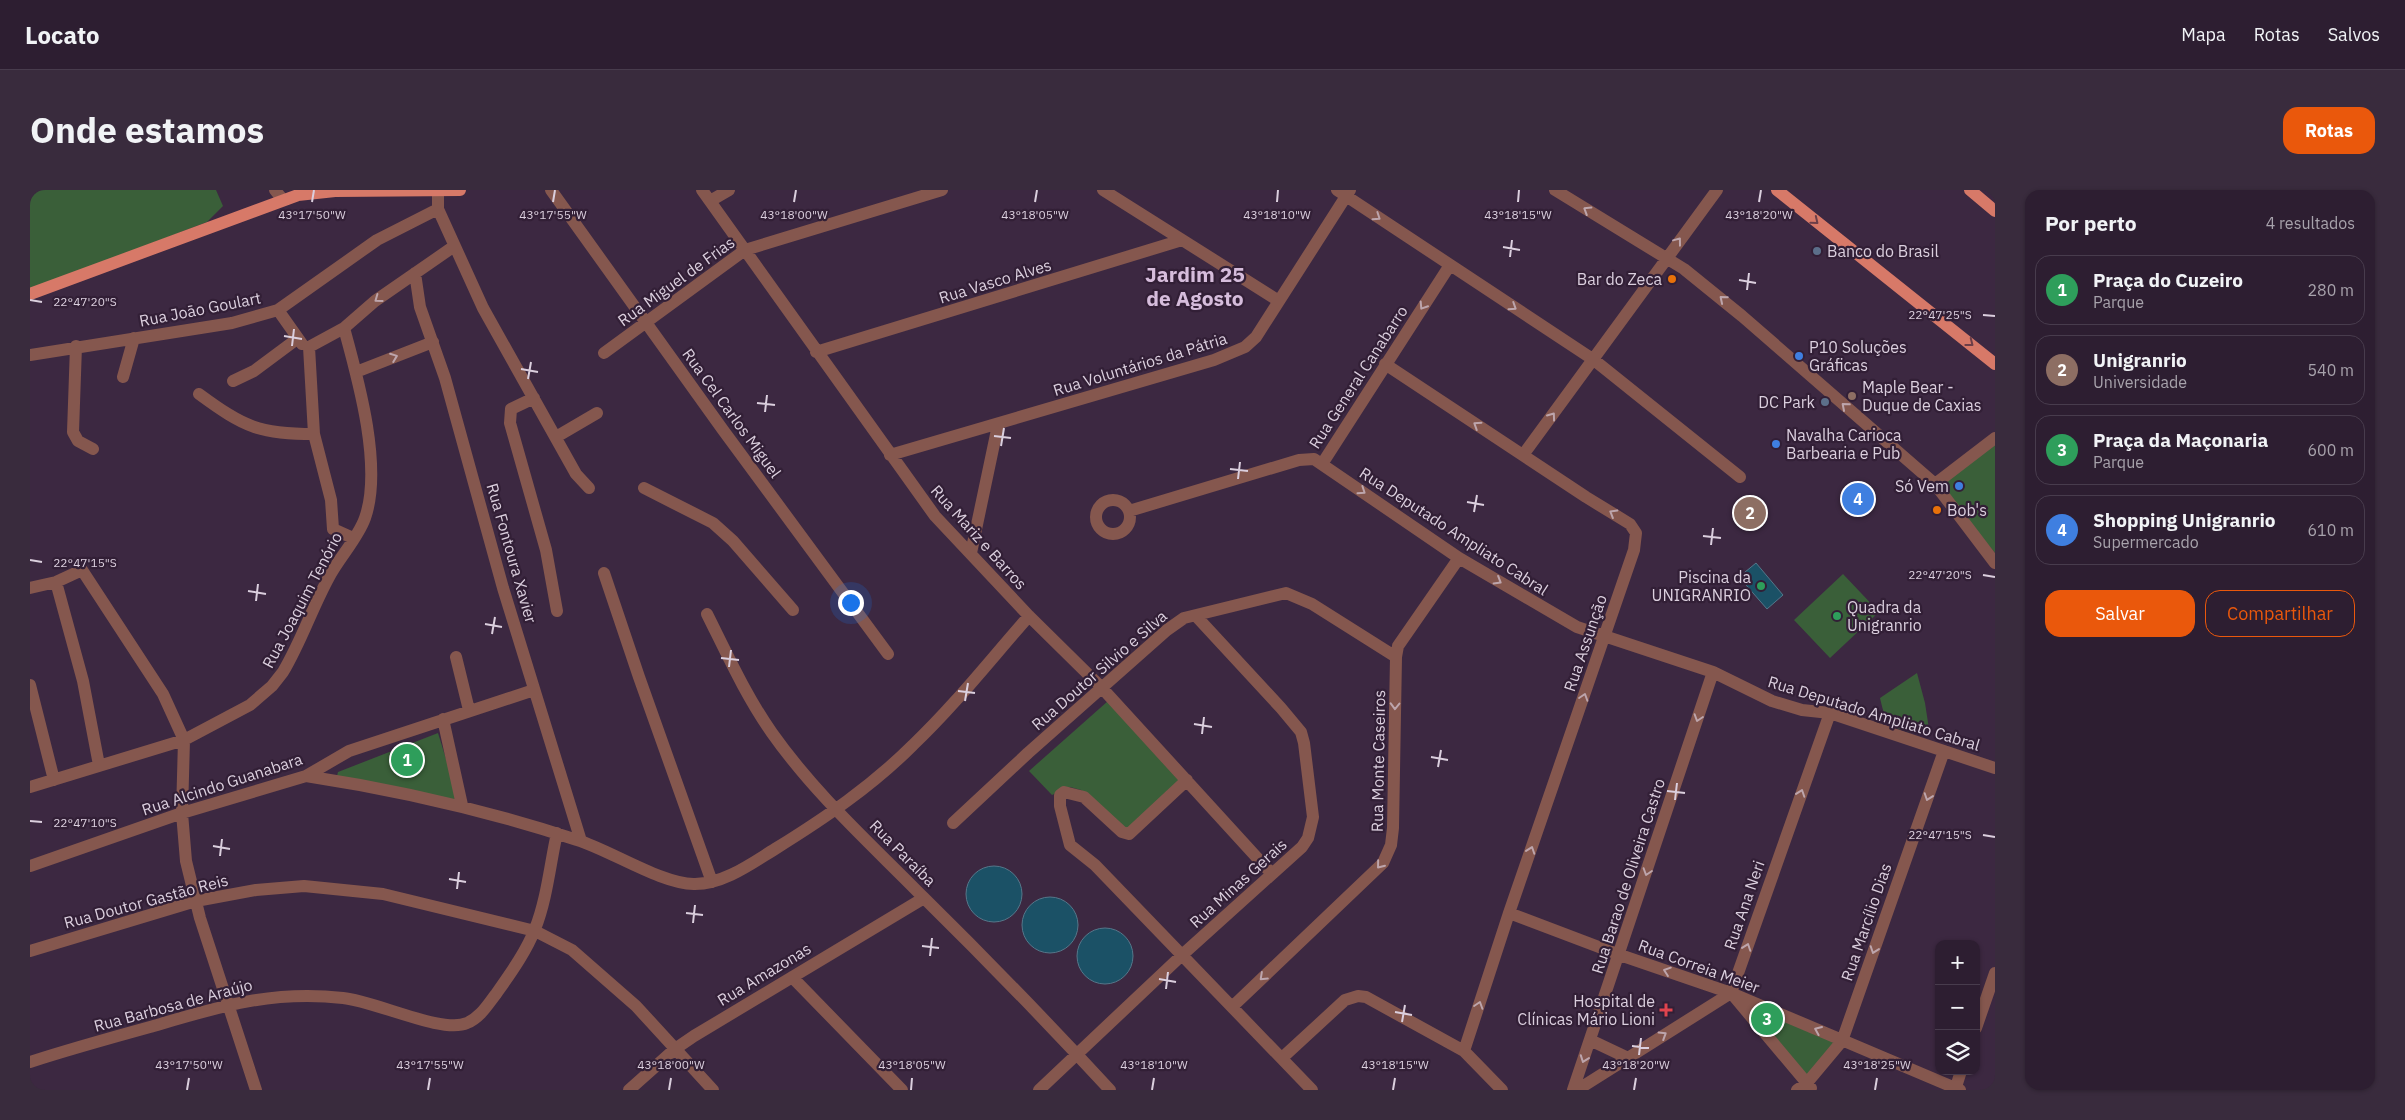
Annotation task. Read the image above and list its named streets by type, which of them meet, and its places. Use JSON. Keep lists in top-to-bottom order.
{
  "streets": {
    "street": [
      "Rua Miguel de Frias",
      "Rua Vasco Alves",
      "Rua Joāo Goulart",
      "Rua Voluntários da Pátria",
      "Rua General Canabarro",
      "Rua Cel Carlos Miguel",
      "Rua Deputado Ampliato Cabral",
      "Rua Mariz e Barros",
      "Rua Fontoura Xavier",
      "Rua Joaquim Tenório",
      "Rua Assunção",
      "Rua Doutor Silvio e Silva",
      "Rua Monte Caseiros",
      "Rua Alcindo Guanabara",
      "Rua Paraíba",
      "Rua Barao de Oliveira Castro",
      "Rua Minas Gerais",
      "Rua Doutor Gastão Reis",
      "Rua Ana Neri",
      "Rua Marcílio Dias",
      "Rua Correia Meier",
      "Rua Amazonas",
      "Rua Barbosa de Araújo"
    ]
  },
  "crossings": [
    ["Rua Miguel de Frias", "Rua Cel Carlos Miguel"],
    ["Rua Miguel de Frias", "Rua Mariz e Barros"],
    ["Rua Vasco Alves", "Rua Mariz e Barros"],
    ["Rua Voluntários da Pátria", "Rua Mariz e Barros"],
    ["Rua General Canabarro", "Rua Deputado Ampliato Cabral"],
    ["Rua General Canabarro", "Rua Assunção"],
    ["Rua Deputado Ampliato Cabral", "Rua Assunção"],
    ["Rua Deputado Ampliato Cabral", "Rua Monte Caseiros"],
    ["Rua Deputado Ampliato Cabral", "Rua Barao de Oliveira Castro"],
    ["Rua Deputado Ampliato Cabral", "Rua Ana Neri"],
    ["Rua Deputado Ampliato Cabral", "Rua Marcílio Dias"],
    ["Rua Mariz e Barros", "Rua Doutor Silvio e Silva"],
    ["Rua Mariz e Barros", "Rua Minas Gerais"],
    ["Rua Fontoura Xavier", "Rua Alcindo Guanabara"],
    ["Rua Assunção", "Rua Correia Meier"],
    ["Rua Doutor Silvio e Silva", "Rua Monte Caseiros"],
    ["Rua Doutor Silvio e Silva", "Rua Minas Gerais"],
    ["Rua Paraíba", "Rua Minas Gerais"],
    ["Rua Paraíba", "Rua Amazonas"],
    ["Rua Barao de Oliveira Castro", "Rua Correia Meier"],
    ["Rua Doutor Gastão Reis", "Rua Amazonas"],
    ["Rua Doutor Gastão Reis", "Rua Barbosa de Araújo"],
    ["Rua Ana Neri", "Rua Correia Meier"],
    ["Rua Marcílio Dias", "Rua Correia Meier"]
  ],
  "one_way": [
    "Rua Deputado Ampliato Cabral",
    "Rua Assunção",
    "Rua Monte Caseiros",
    "Rua Barao de Oliveira Castro",
    "Rua Ana Neri",
    "Rua Marcílio Dias",
    "Rua Correia Meier"
  ],
  "districts": ["Jardim 25 de Agosto"],
  "places": {
    "other": [
      "Banco do Brasil",
      "Bar do Zeca",
      "P10 Soluções Gráficas",
      "Maple Bear - Duque de Caxias",
      "DC Park",
      "Navalha Carioca Barbearia e Pub",
      "Só Vem",
      "Bob's",
      "Piscina da UNIGRANRIO",
      "Quadra da Unigranrio"
    ],
    "health": ["Hospital de Clínicas Mário Lioni"]
  },
  "page": {
    "header": "Locato",
    "nav": ["Mapa", "Rotas", "Salvos"],
    "title": "Onde estamos",
    "buttons": [
      "Rotas",
      ["Salvar", "Compartilhar"]
    ],
    "heading": ["Por perto", "4 resultados"],
    "list": [
      {
        "mark": "1",
        "name": "Praça do Cuzeiro",
        "note": "Parque",
        "value": "280 m"
      },
      {
        "mark": "2",
        "name": "Unigranrio",
        "note": "Universidade",
        "value": "540 m"
      },
      {
        "mark": "3",
        "name": "Praça da Maçonaria",
        "note": "Parque",
        "value": "600 m"
      },
      {
        "mark": "4",
        "name": "Shopping Unigranrio",
        "note": "Supermercado",
        "value": "610 m"
      }
    ],
    "pins": [
      "4",
      "2",
      "1",
      "3"
    ],
    "map_buttons": ["+", "−"]
  },
  "coordinates": [
    "43°17'50\"W",
    "43°17'55\"W",
    "43°18'00\"W",
    "43°18'05\"W",
    "43°18'10\"W",
    "43°18'15\"W",
    "43°18'20\"W",
    "22°47'20\"S",
    "22°47'25\"S",
    "22°47'15\"S",
    "22°47'10\"S",
    "43°18'25\"W"
  ]
}
